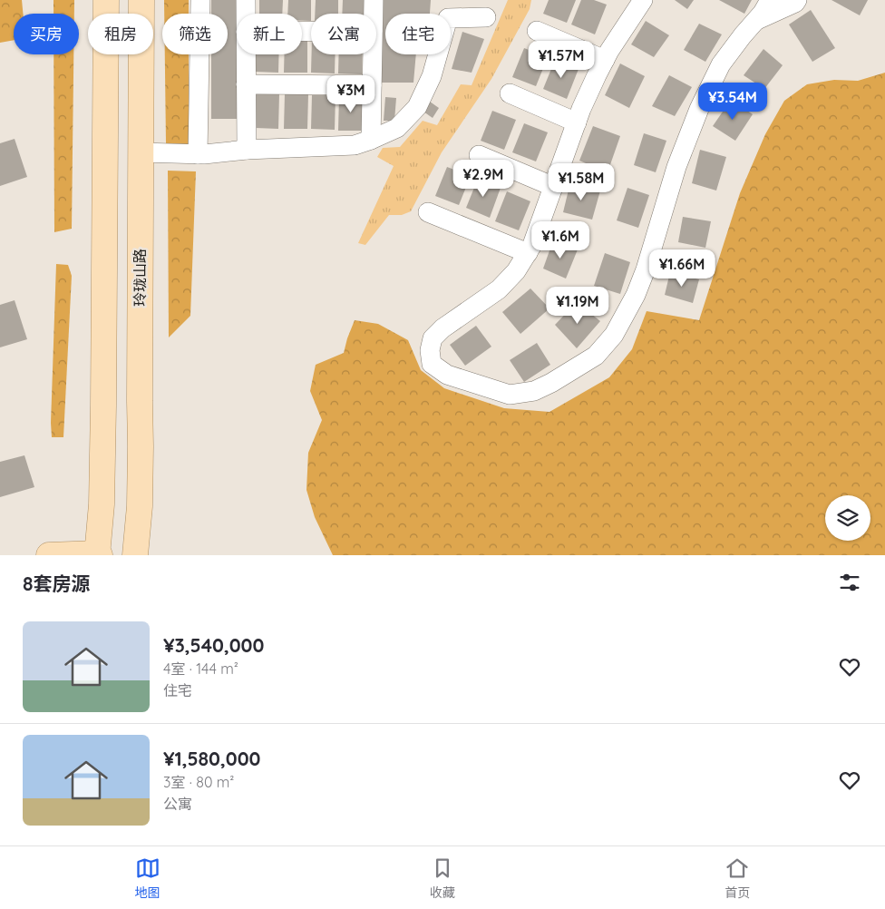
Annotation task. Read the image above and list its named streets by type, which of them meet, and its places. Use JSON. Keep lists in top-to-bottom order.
{
  "streets": {
    "main road": ["玲珑山路"]
  },
  "page": {
    "chip": [
      "买房",
      "租房",
      "筛选",
      "新上",
      "公寓",
      "住宅"
    ],
    "price": [
      "¥1.57M",
      "¥3M",
      "¥3.54M",
      "¥2.9M",
      "¥1.58M",
      "¥1.6M",
      "¥1.66M",
      "¥1.19M"
    ],
    "heading": "8套房源",
    "list": [
      {
        "name": "¥3,540,000",
        "note": "4室 · 144 m² · 住宅"
      },
      {
        "name": "¥1,580,000",
        "note": "3室 · 80 m² · 公寓"
      }
    ],
    "tabs": ["地图", "收藏", "首页"]
  }
}
